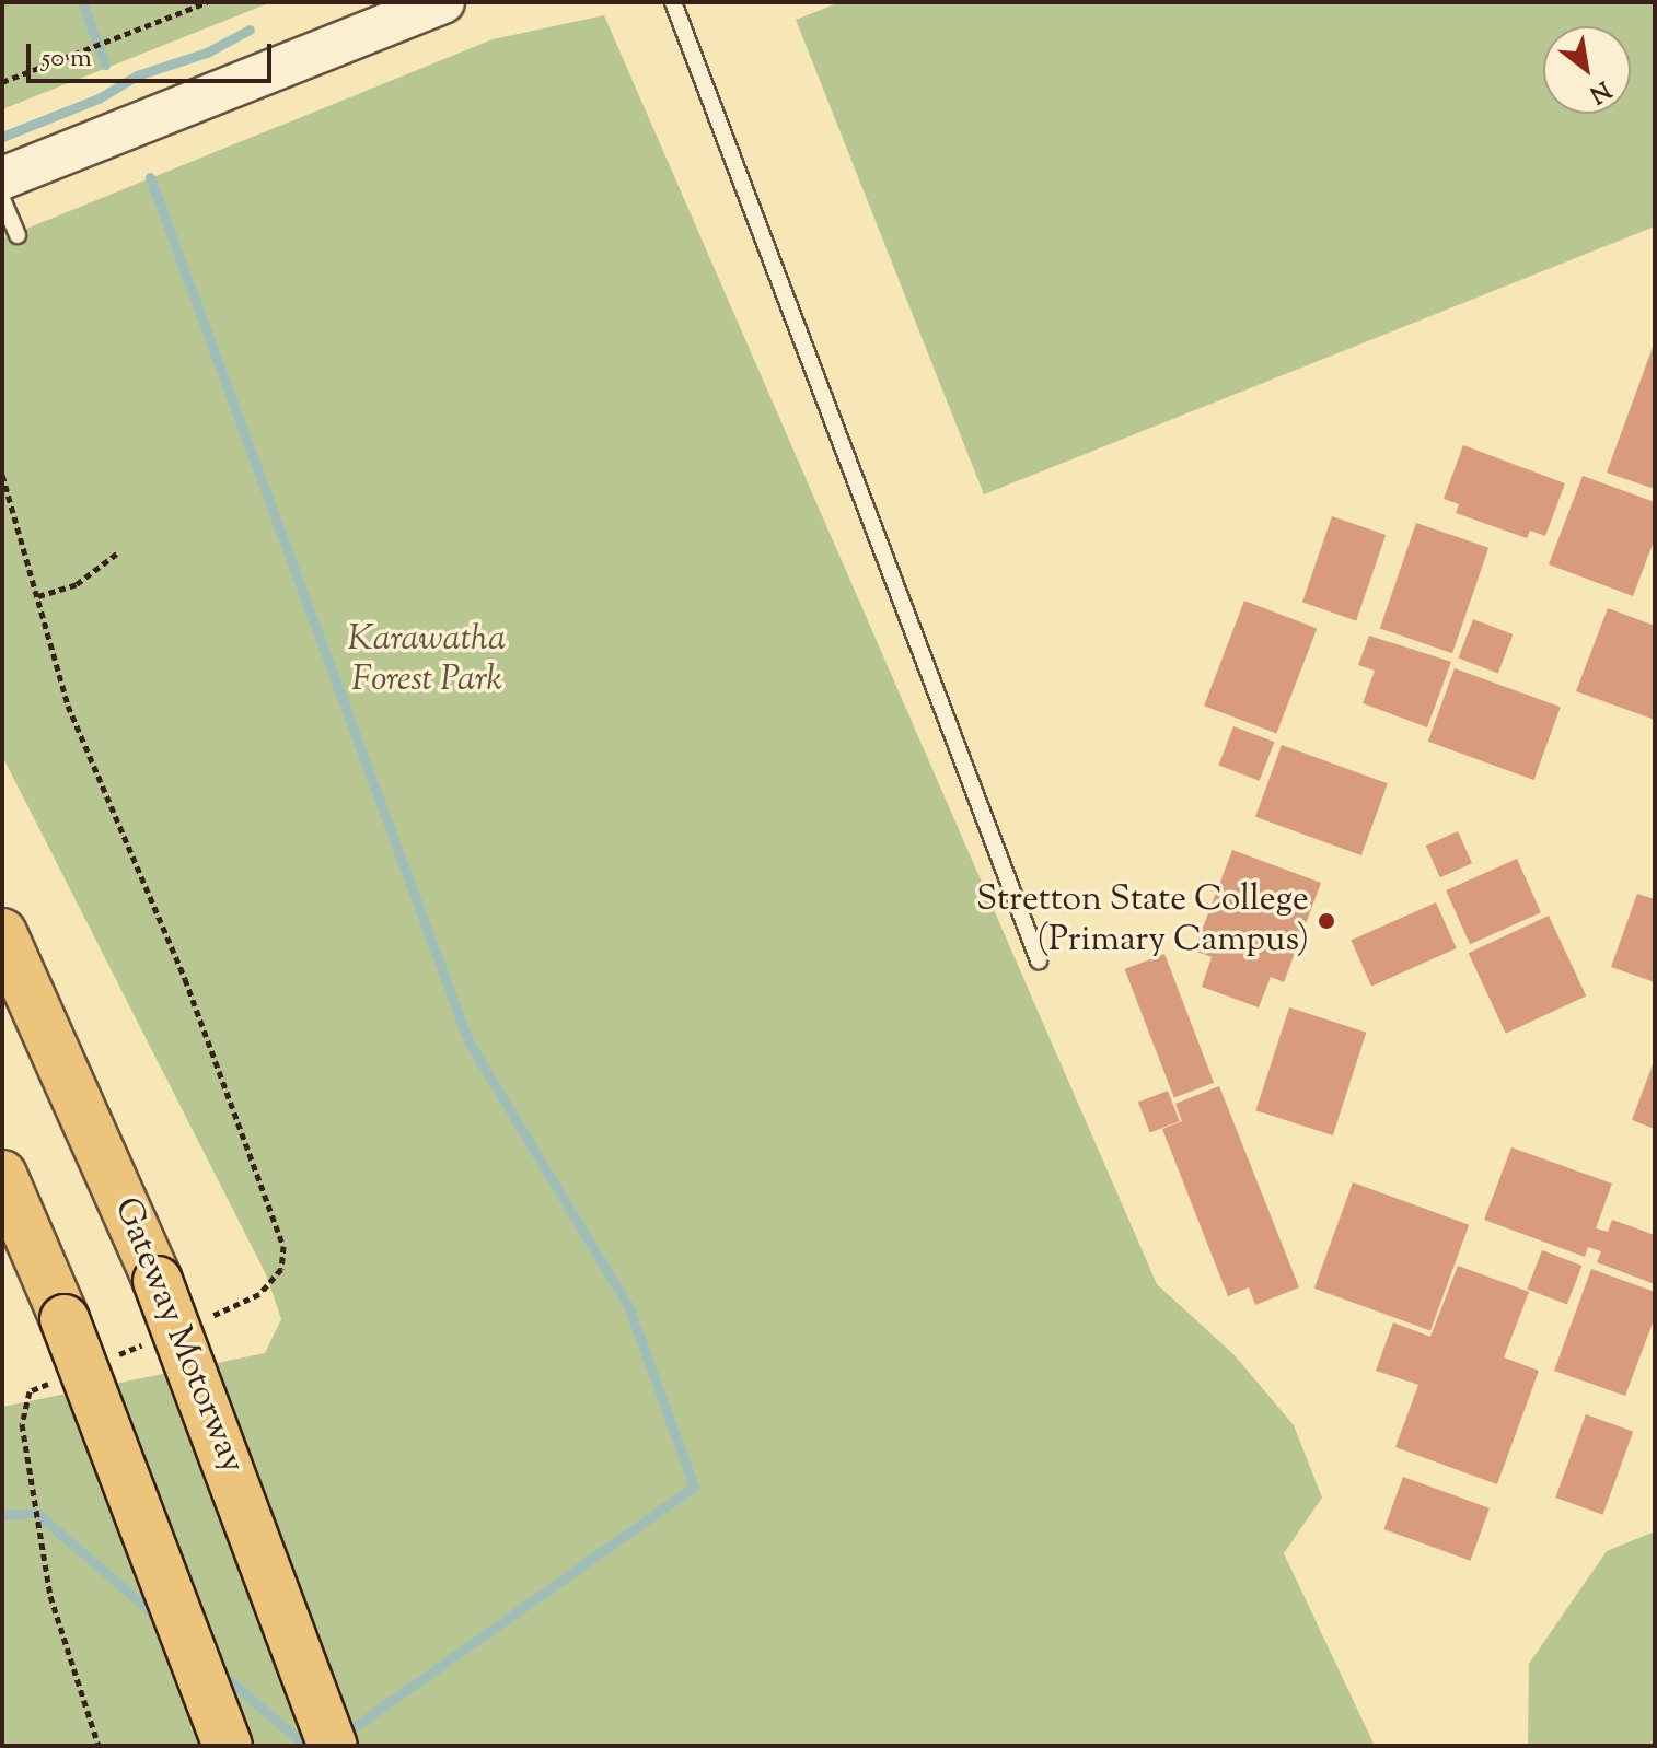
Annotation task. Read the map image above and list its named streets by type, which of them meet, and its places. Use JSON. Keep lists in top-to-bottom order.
{
  "streets": {
    "highway": ["Gateway Motorway"]
  },
  "parks": ["Karawatha Forest Park"],
  "places": ["Stretton State College (Primary Campus)"],
  "scale_bar": "50 m",
  "north": "bottom right"
}
